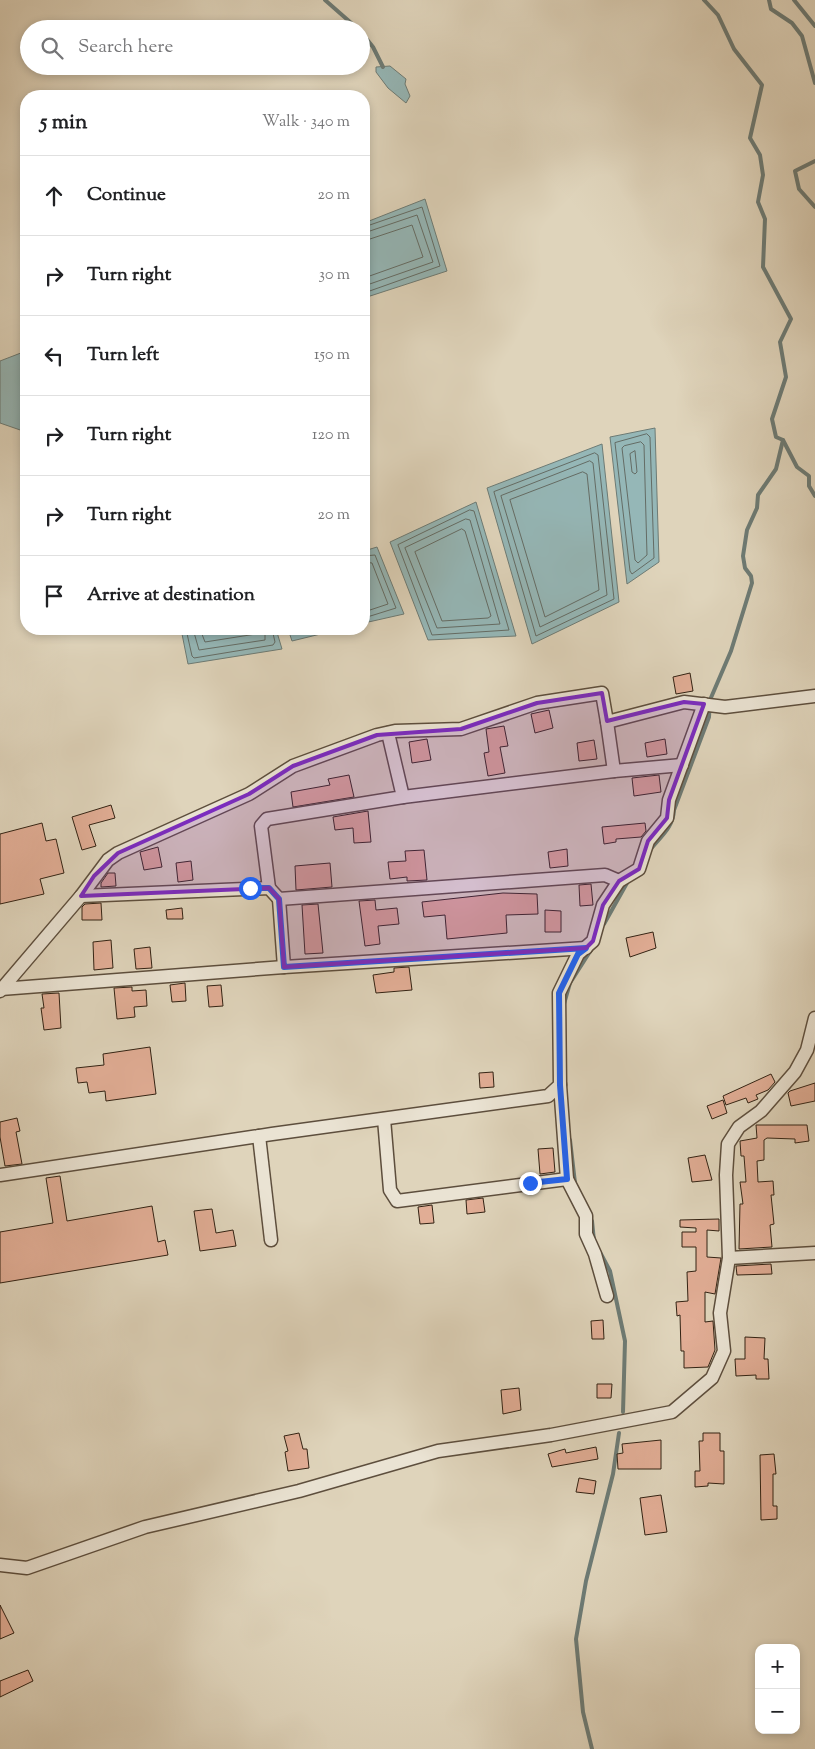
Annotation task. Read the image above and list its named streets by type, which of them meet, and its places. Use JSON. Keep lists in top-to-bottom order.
{
  "page": {
    "search": "Search here",
    "heading": ["5 min", "Walk · 340 m"],
    "list": [
      ["Continue", "20 m"],
      ["Turn right", "30 m"],
      ["Turn left", "150 m"],
      ["Turn right", "120 m"],
      ["Turn right", "20 m"],
      "Arrive at destination"
    ],
    "map_buttons": ["+", "−"]
  }
}
